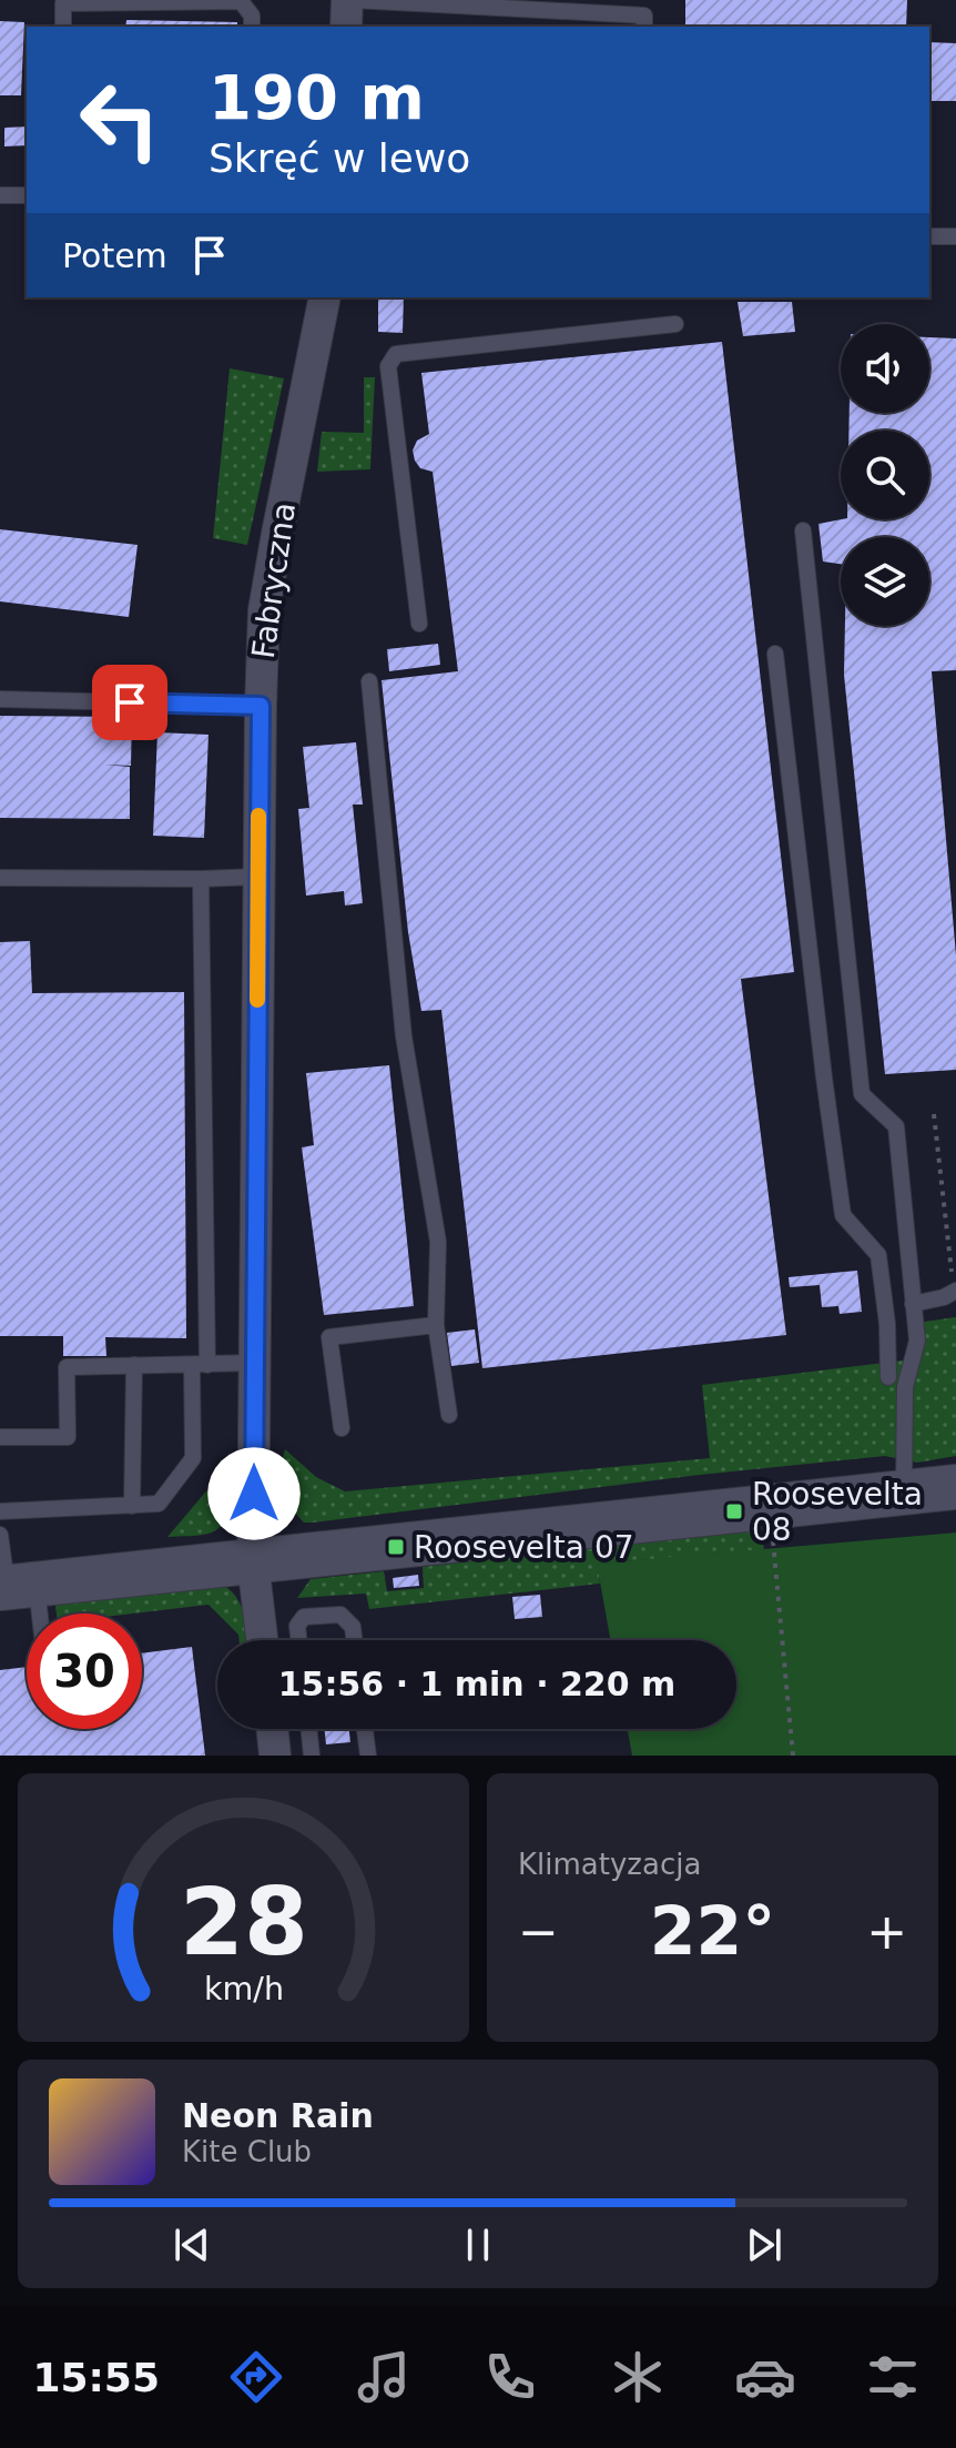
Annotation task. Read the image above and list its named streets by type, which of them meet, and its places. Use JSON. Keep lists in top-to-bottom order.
{
  "streets": {
    "street": ["Fabryczna"]
  },
  "places": {
    "transit": ["Roosevelta 08", "Roosevelta 07"]
  },
  "page": {
    "turn": ["190 m", "Skręć w lewo"],
    "then": "Potem",
    "limit": "30",
    "trip": "15:56 · 1 min · 220 m",
    "tile": "Klimatyzacja",
    "heat": ["−", "22°", "+"],
    "song": ["Neon Rain", "Kite Club"],
    "tabs": "15:55",
    "gauge": ["28", "km/h"]
  }
}
